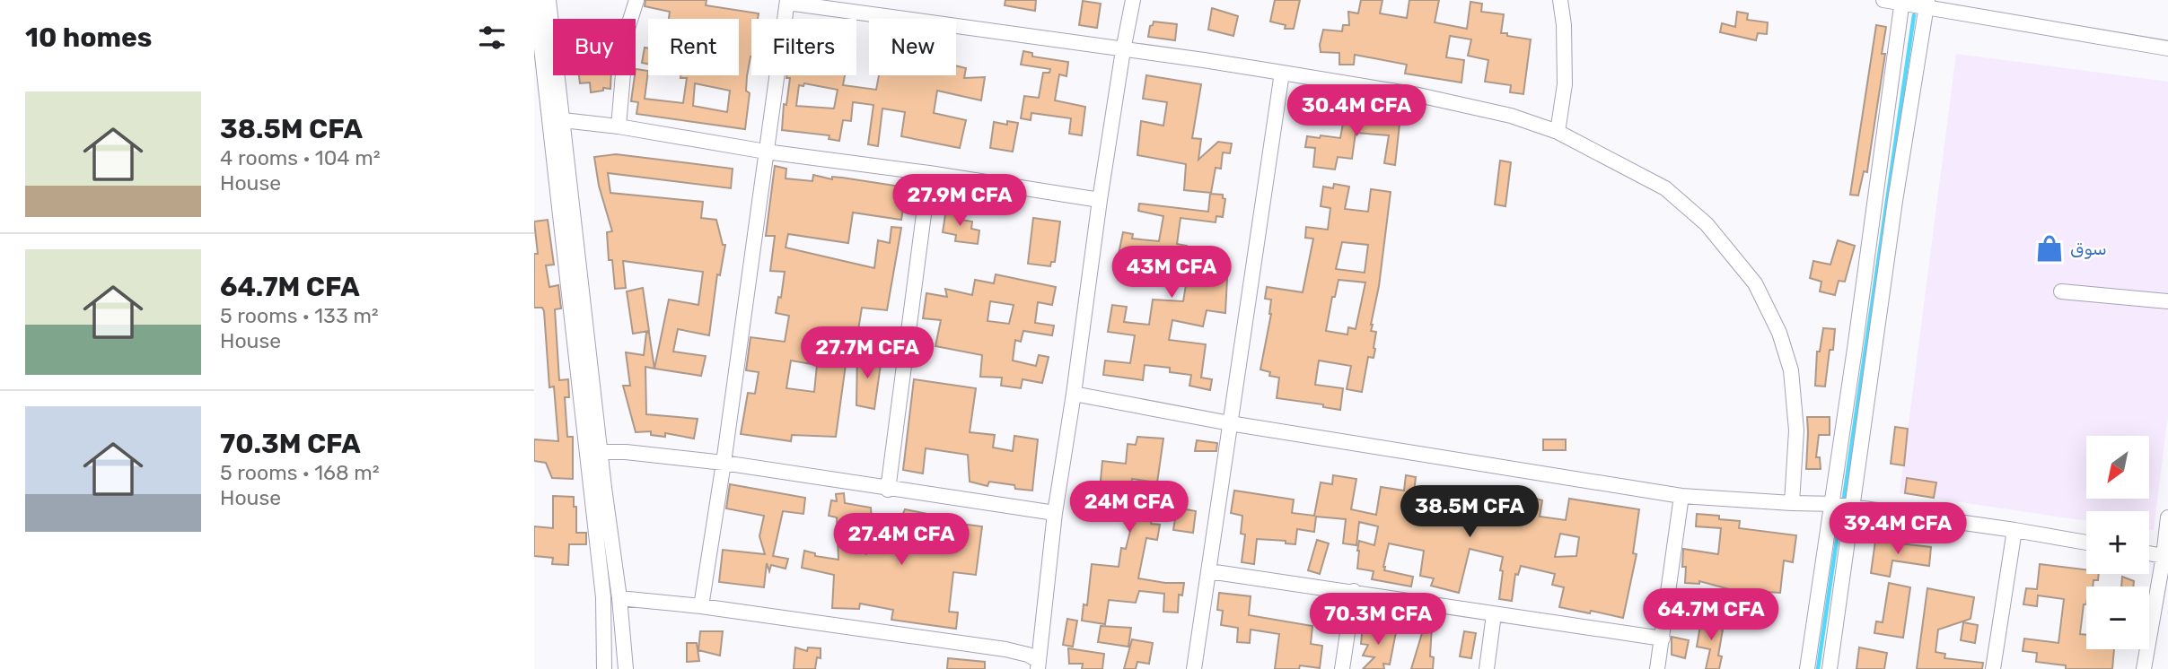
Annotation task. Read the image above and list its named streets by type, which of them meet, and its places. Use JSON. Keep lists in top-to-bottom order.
{
  "places": {
    "shop": ["سوق"]
  },
  "north": "bottom left",
  "page": {
    "heading": "10 homes",
    "chip": [
      "Buy",
      "Rent",
      "Filters",
      "New"
    ],
    "list": [
      {
        "name": "38.5M CFA",
        "note": "4 rooms · 104 m² · House"
      },
      {
        "name": "64.7M CFA",
        "note": "5 rooms · 133 m² · House"
      },
      {
        "name": "70.3M CFA",
        "note": "5 rooms · 168 m² · House"
      }
    ],
    "price": [
      "30.4M CFA",
      "27.9M CFA",
      "43M CFA",
      "27.7M CFA",
      "24M CFA",
      "38.5M CFA",
      "39.4M CFA",
      "27.4M CFA",
      "64.7M CFA",
      "70.3M CFA"
    ],
    "map_buttons": ["+", "−"]
  }
}
